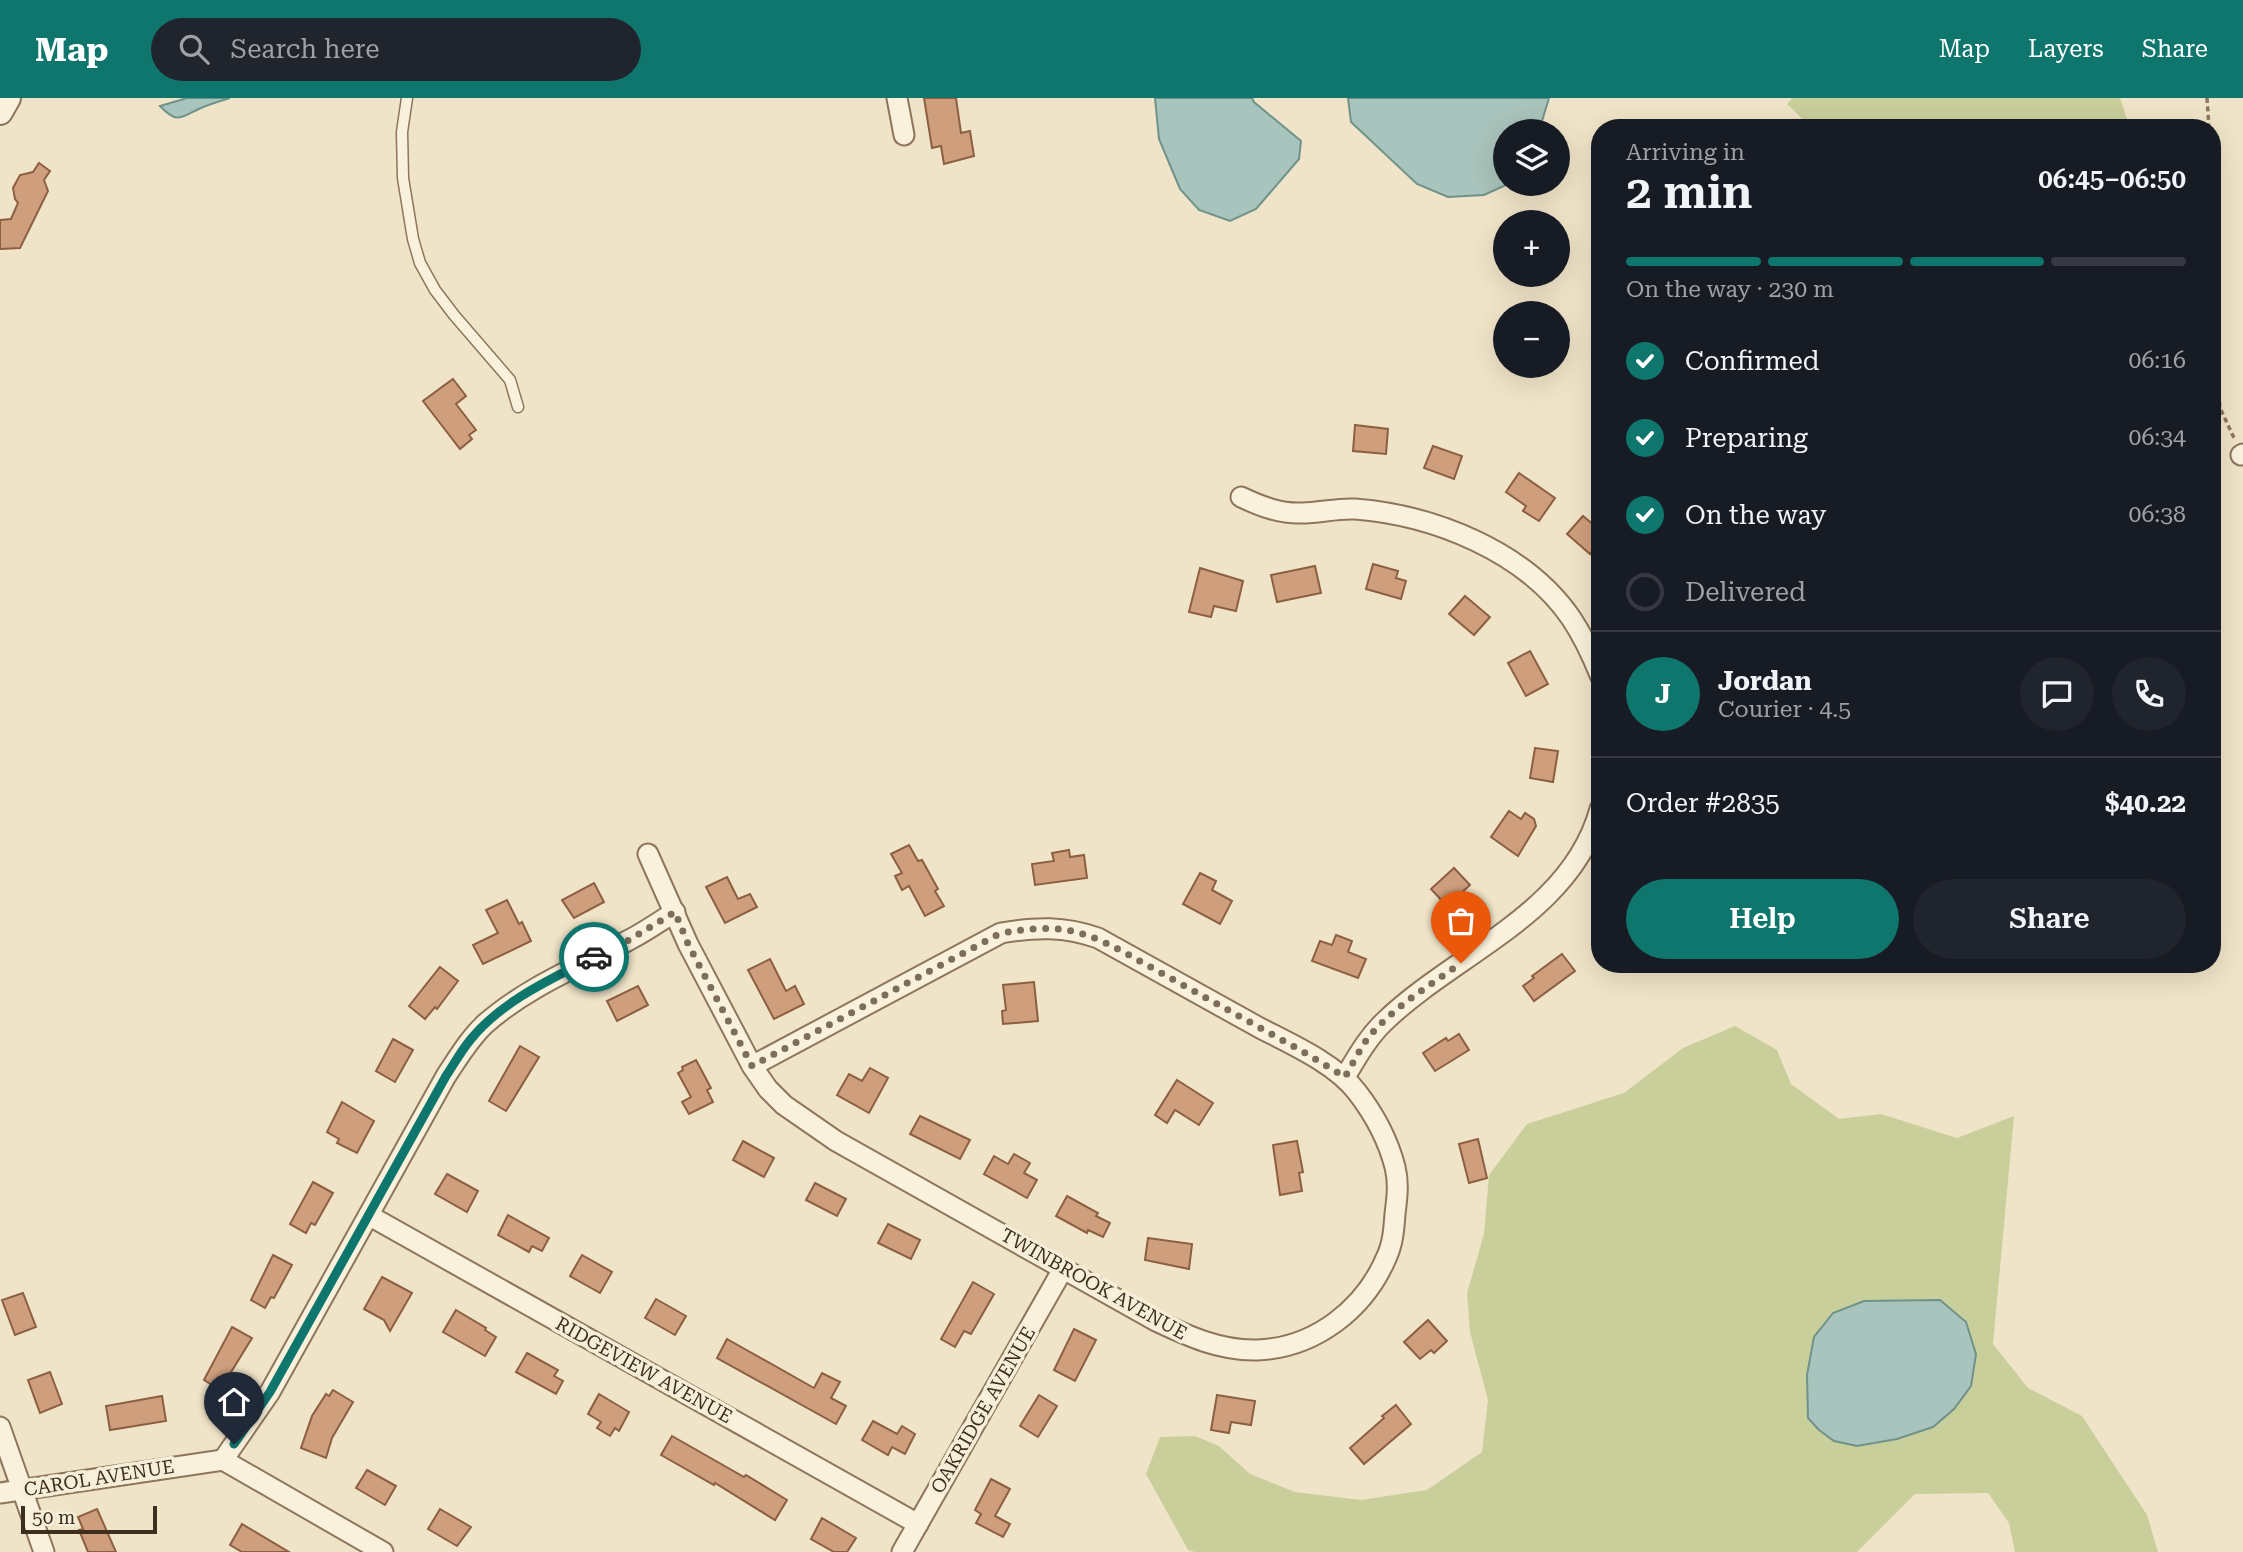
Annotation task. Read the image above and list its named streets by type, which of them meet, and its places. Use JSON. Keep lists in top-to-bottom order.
{
  "streets": {
    "street": [
      "TWINBROOK AVENUE",
      "RIDGEVIEW AVENUE",
      "OAKRIDGE AVENUE",
      "CAROL AVENUE"
    ]
  },
  "crossings": [
    ["TWINBROOK AVENUE", "OAKRIDGE AVENUE"],
    ["RIDGEVIEW AVENUE", "OAKRIDGE AVENUE"]
  ],
  "scale_bar": "50 m",
  "page": {
    "header": "Map",
    "search": "Search here",
    "nav": ["Map", "Layers", "Share"],
    "map_buttons": ["+", "−"],
    "heading": ["2 min", "Arriving in", "06:45–06:50"],
    "panel": [
      "Jordan",
      "Courier · 4.5",
      "Order #2835",
      "$40.22"
    ],
    "bar": "On the way · 230 m",
    "list": [
      ["Confirmed", "06:16"],
      ["Preparing", "06:34"],
      ["On the way", "06:38"],
      "Delivered"
    ],
    "round": "J",
    "buttons": ["Help", "Share"],
    "scale": "50 m"
  }
}
